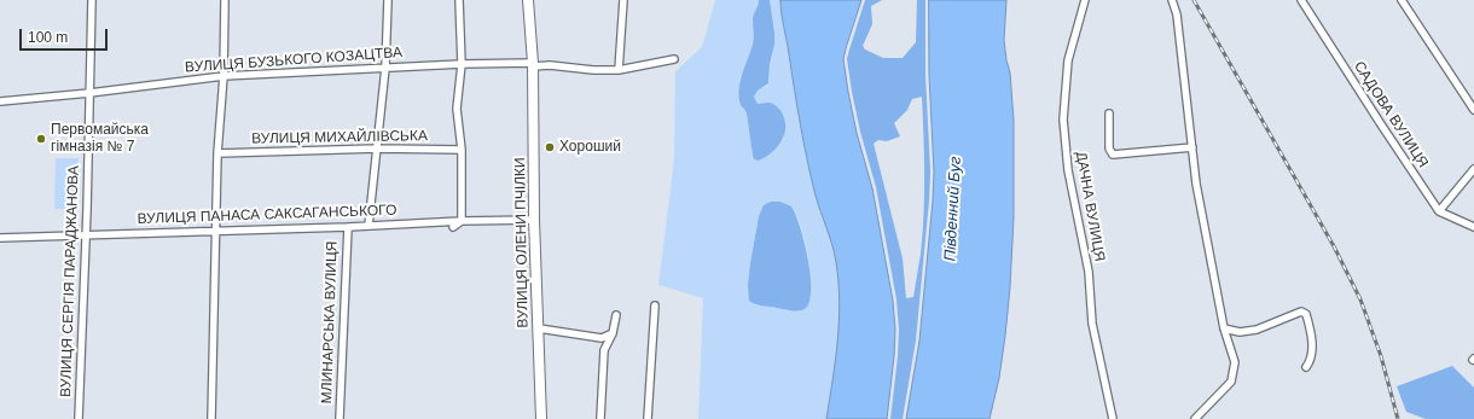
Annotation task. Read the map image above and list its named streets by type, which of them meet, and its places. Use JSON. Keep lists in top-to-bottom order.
{
  "streets": {
    "street": [
      "ВУЛИЦЯ БУЗЬКОГО КОЗАЦТВА",
      "САДОВА ВУЛИЦЯ",
      "ВУЛИЦЯ МИХАЙЛІВСЬКА",
      "ДАЧНА ВУЛИЦЯ",
      "ВУЛИЦЯ ПАНАСА САКСАГАНСЬКОГО",
      "ВУЛИЦЯ ОЛЕНИ ПЧІЛКИ",
      "ВУЛИЦЯ СЕРГІЯ ПАРАДЖАНОВА",
      "МЛИНАРСЬКА ВУЛИЦЯ"
    ]
  },
  "crossings": [
    ["ВУЛИЦЯ БУЗЬКОГО КОЗАЦТВА", "ВУЛИЦЯ ОЛЕНИ ПЧІЛКИ"],
    ["ВУЛИЦЯ БУЗЬКОГО КОЗАЦТВА", "ВУЛИЦЯ СЕРГІЯ ПАРАДЖАНОВА"],
    ["ВУЛИЦЯ ПАНАСА САКСАГАНСЬКОГО", "ВУЛИЦЯ ОЛЕНИ ПЧІЛКИ"],
    ["ВУЛИЦЯ ПАНАСА САКСАГАНСЬКОГО", "ВУЛИЦЯ СЕРГІЯ ПАРАДЖАНОВА"],
    ["ВУЛИЦЯ ПАНАСА САКСАГАНСЬКОГО", "МЛИНАРСЬКА ВУЛИЦЯ"]
  ],
  "water": ["Південний Буг"],
  "places": ["Первомайська гімназія № 7", "Хороший"],
  "scale_bar": "100 m"
}
